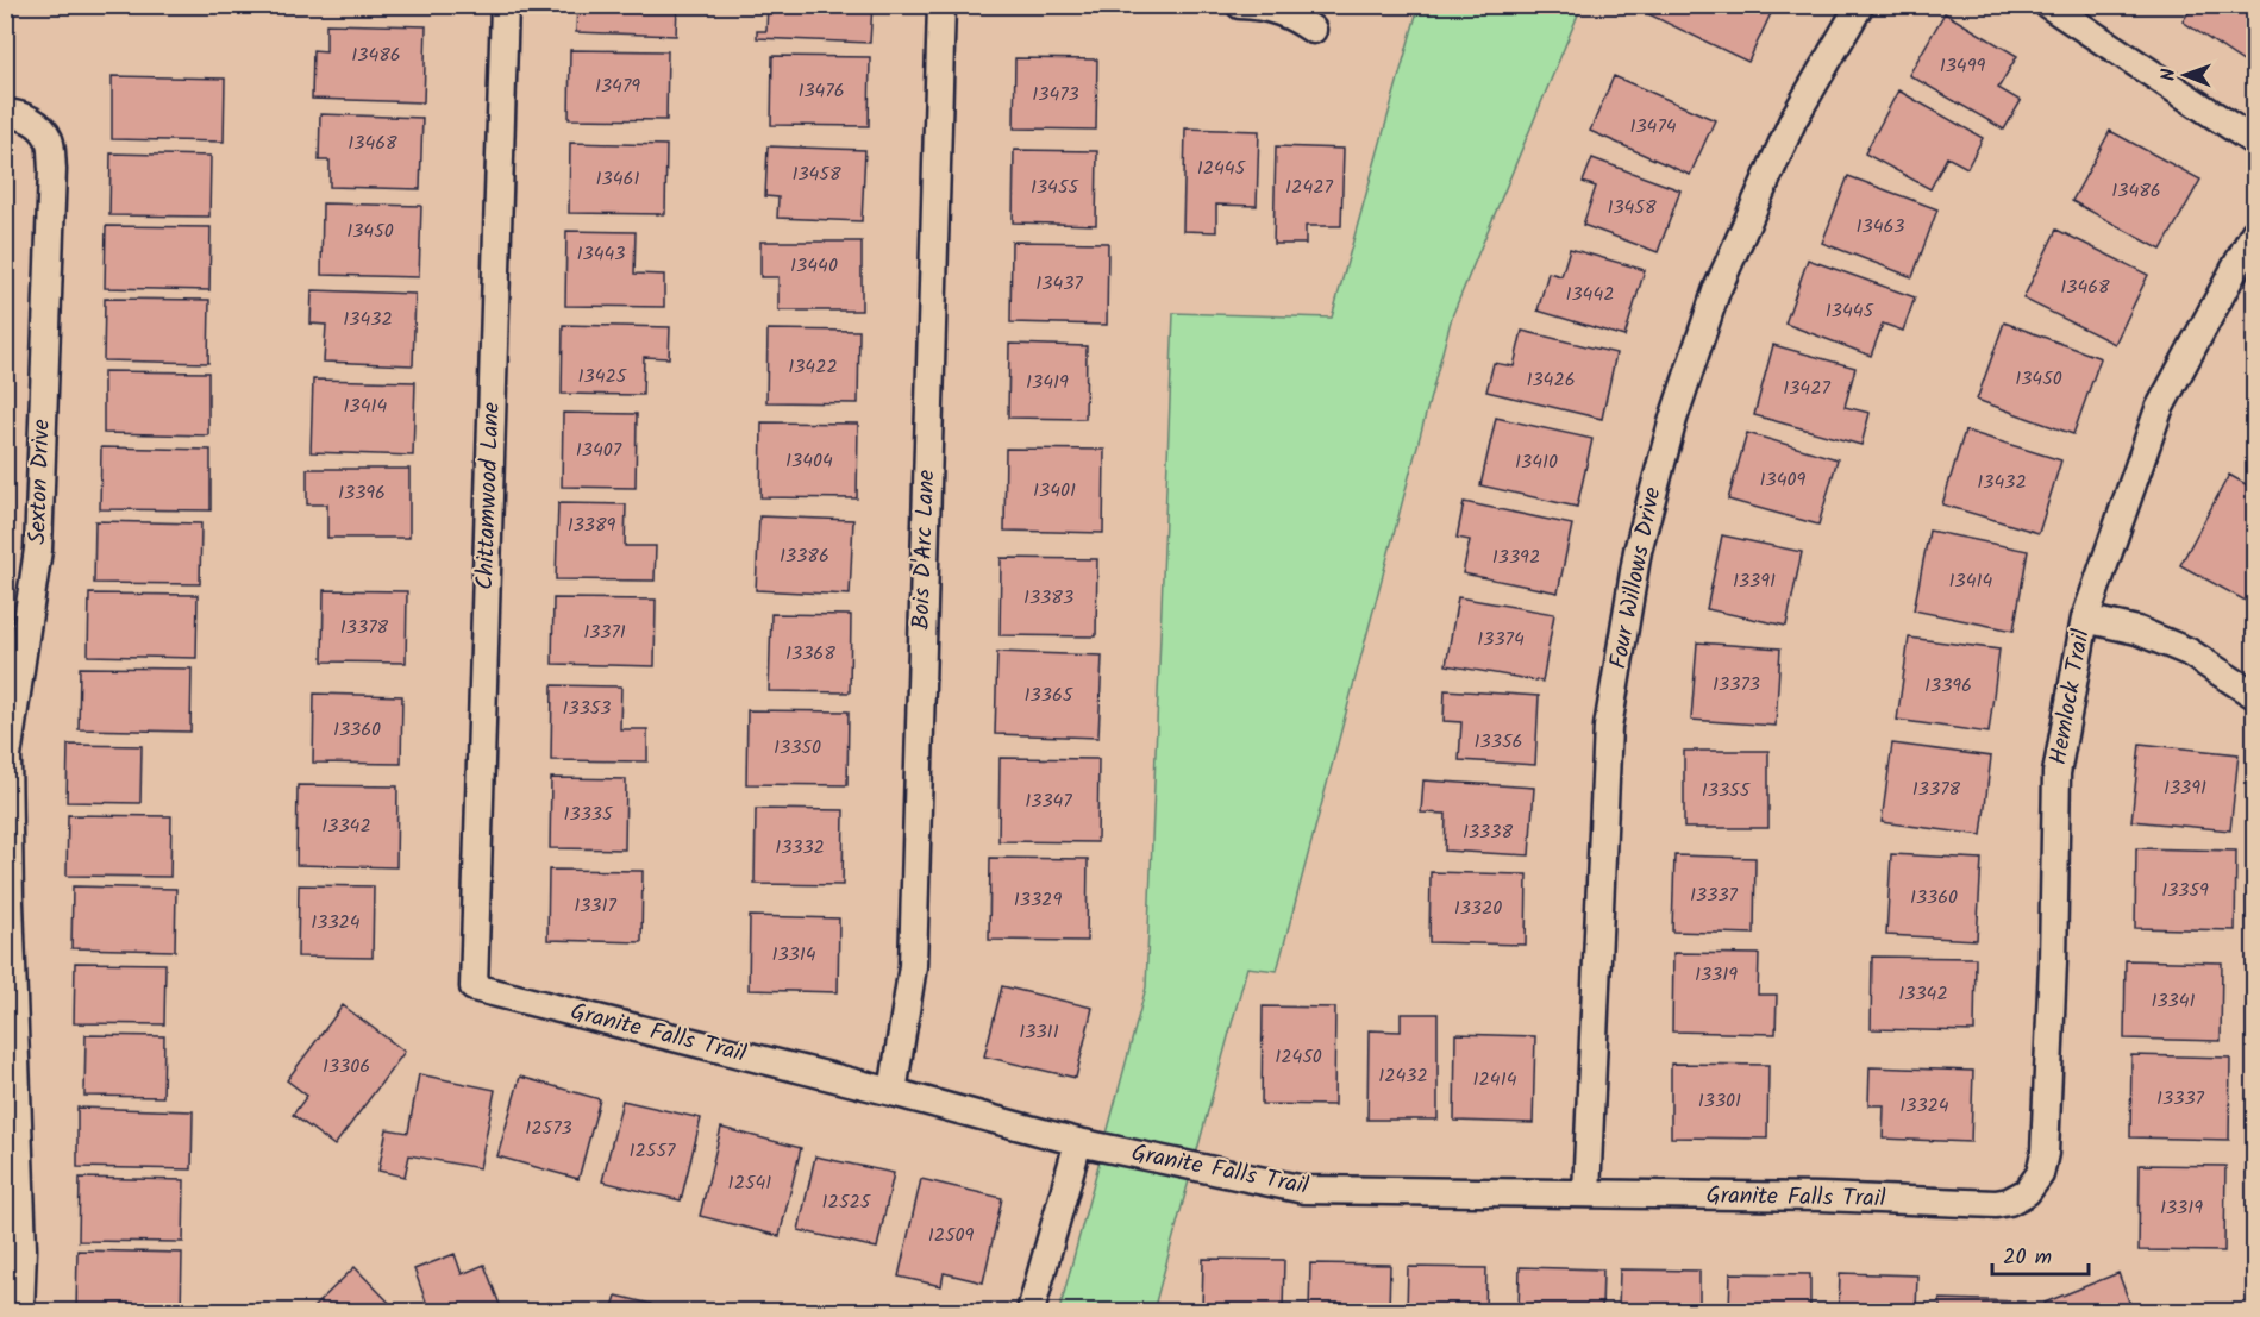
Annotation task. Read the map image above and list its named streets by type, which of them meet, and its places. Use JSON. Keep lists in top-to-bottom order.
{
  "streets": {
    "street": [
      "Sexton Drive",
      "Chittamwood Lane",
      "Bois D'Arc Lane",
      "Four Willows Drive",
      "Hemlock Trail",
      "Granite Falls Trail"
    ]
  },
  "crossings": [
    ["Chittamwood Lane", "Granite Falls Trail"],
    ["Bois D'Arc Lane", "Granite Falls Trail"],
    ["Four Willows Drive", "Granite Falls Trail"],
    ["Hemlock Trail", "Granite Falls Trail"]
  ],
  "house_numbers": [
    "13486",
    "13499",
    "13479",
    "13476",
    "13473",
    "13474",
    "13468",
    "12445",
    "13458",
    "13461",
    "13455",
    "12427",
    "13486",
    "13458",
    "13463",
    "13450",
    "13443",
    "13440",
    "13437",
    "13468",
    "13442",
    "13445",
    "13432",
    "13422",
    "13425",
    "13450",
    "13426",
    "13419",
    "13427",
    "13414",
    "13407",
    "13404",
    "13410",
    "13409",
    "13432",
    "13401",
    "13396",
    "13389",
    "13386",
    "13392",
    "13391",
    "13414",
    "13383",
    "13378",
    "13371",
    "13374",
    "13368",
    "13373",
    "13396",
    "13365",
    "13353",
    "13360",
    "13356",
    "13350",
    "13391",
    "13378",
    "13355",
    "13347",
    "13335",
    "13342",
    "13338",
    "13332",
    "13359",
    "13337",
    "13360",
    "13329",
    "13317",
    "13320",
    "13324",
    "13314",
    "13319",
    "13342",
    "13341",
    "13311",
    "12450",
    "13306",
    "12432",
    "12414",
    "13337",
    "13301",
    "13324",
    "12573",
    "12557",
    "12541",
    "12525",
    "13319",
    "12509"
  ],
  "scale_bar": "20 m",
  "north": "left"
}
